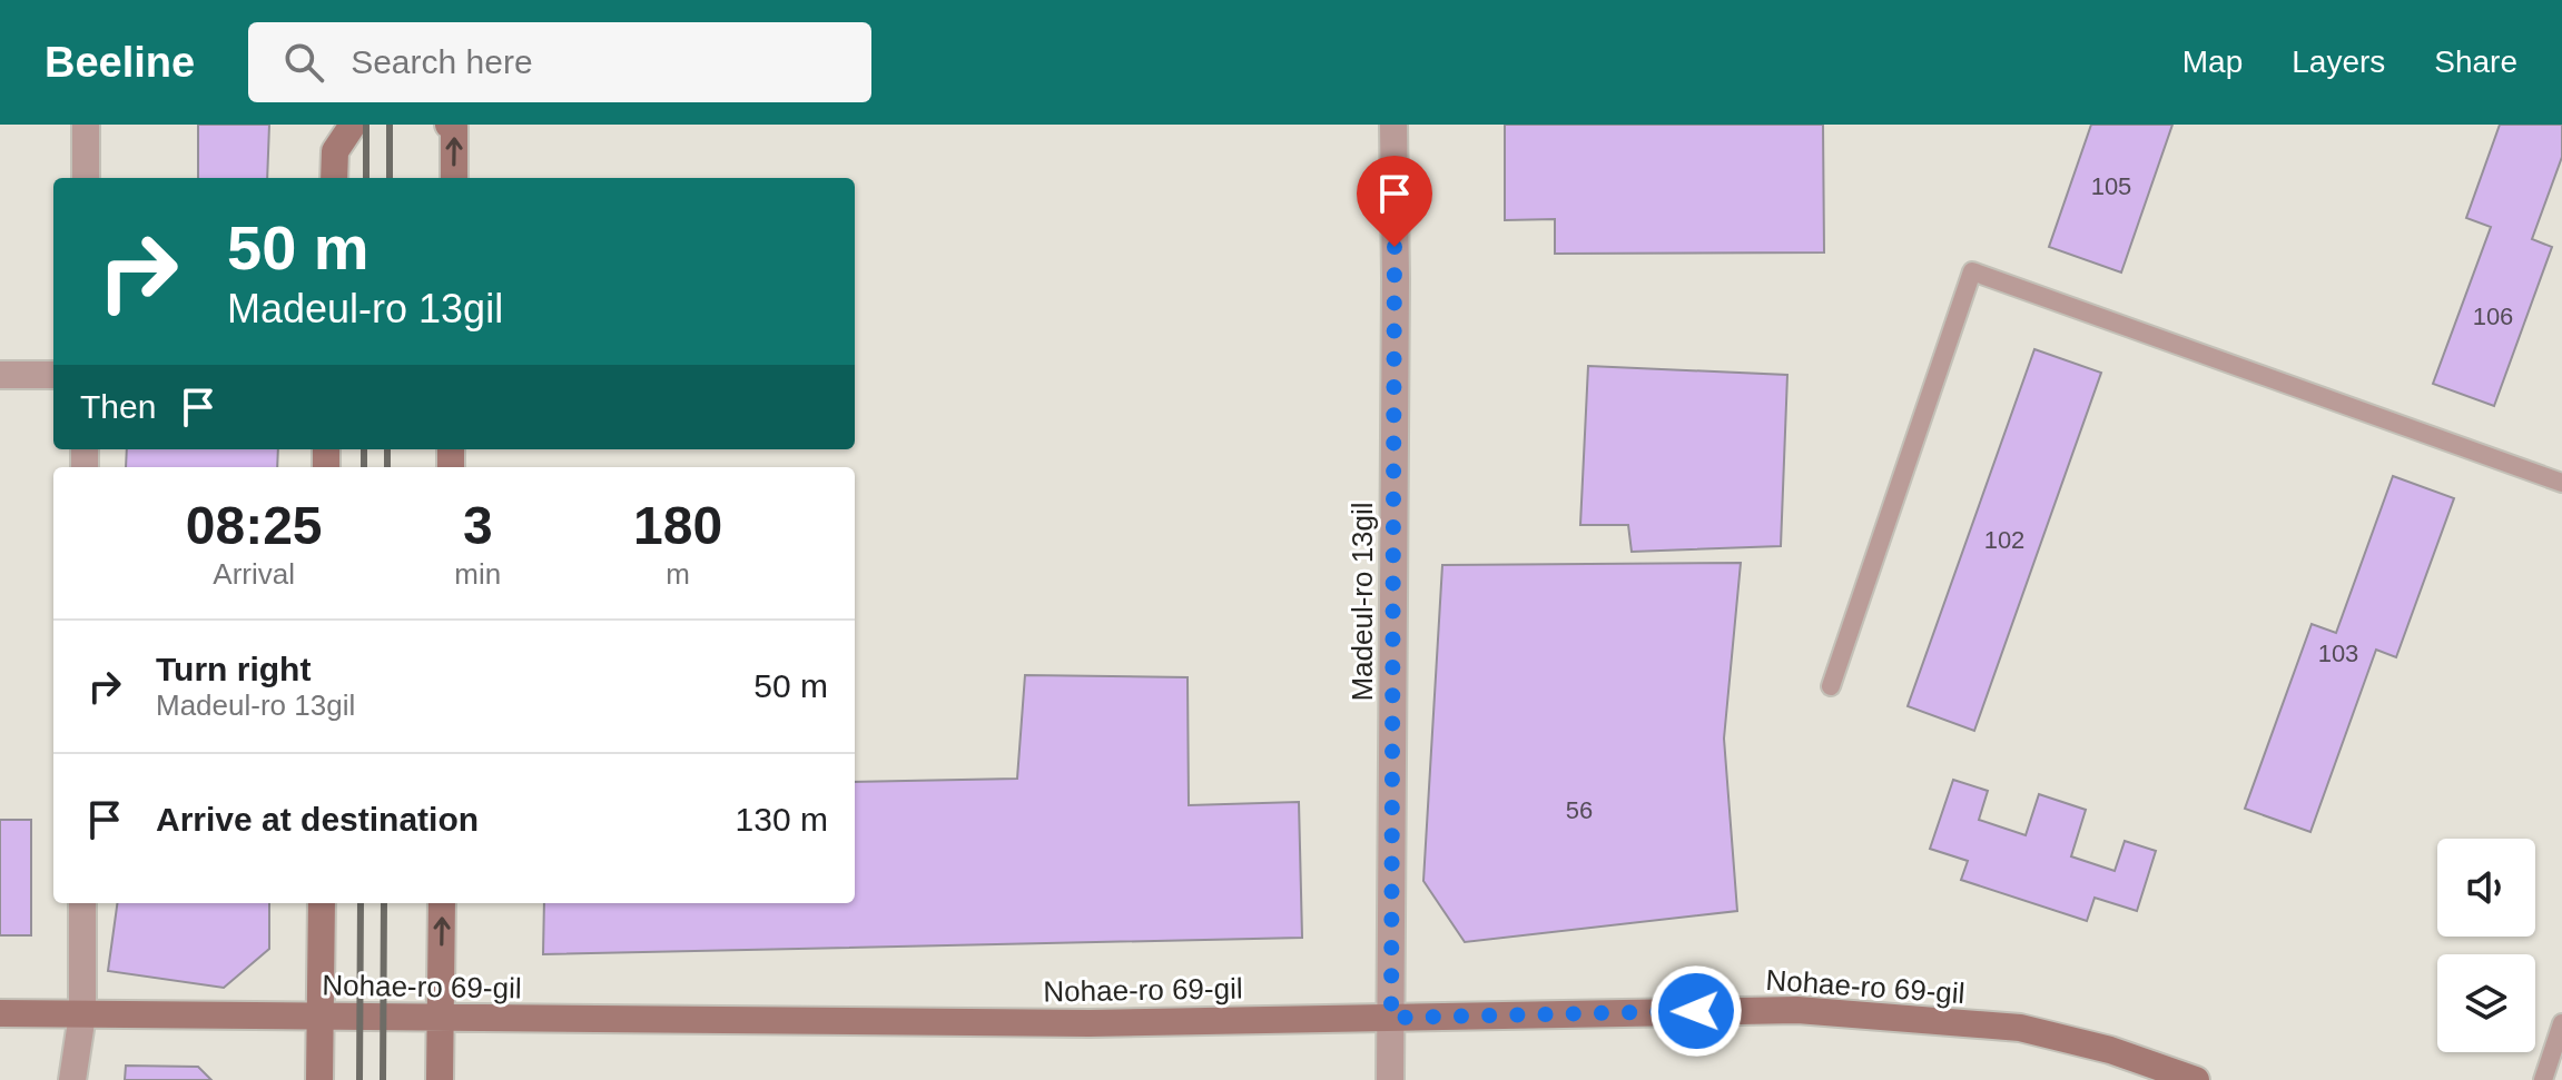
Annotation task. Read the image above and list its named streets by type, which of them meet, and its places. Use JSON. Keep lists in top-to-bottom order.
{
  "streets": {
    "main road": ["Nohae-ro 69-gil"],
    "street": ["Madeul-ro 13gil"]
  },
  "crossings": [
    ["Madeul-ro 13gil", "Nohae-ro 69-gil"]
  ],
  "house_numbers": [
    "105",
    "106",
    "102",
    "103",
    "56"
  ],
  "page": {
    "header": "Beeline",
    "search": "Search here",
    "nav": ["Map", "Layers", "Share"],
    "turn": ["50 m", "Madeul-ro 13gil"],
    "then": "Then",
    "eta": [
      "08:25",
      "Arrival",
      "3",
      "min",
      "180",
      "m"
    ],
    "list": [
      {
        "name": "Turn right",
        "note": "Madeul-ro 13gil",
        "value": "50 m"
      },
      {
        "name": "Arrive at destination",
        "value": "130 m"
      }
    ]
  }
}
